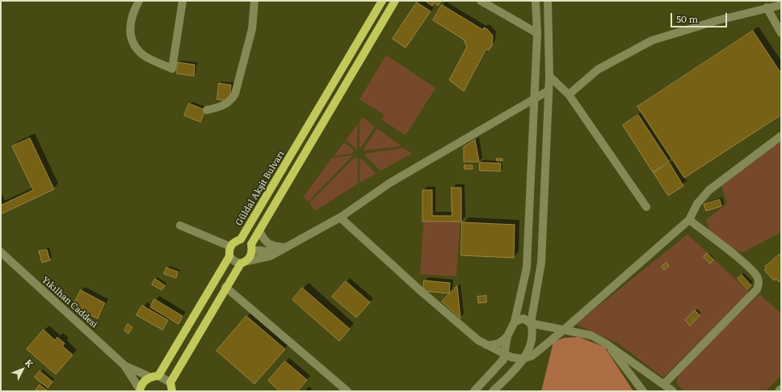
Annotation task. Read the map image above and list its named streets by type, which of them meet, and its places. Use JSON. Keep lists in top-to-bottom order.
{
  "streets": {
    "main road": ["Güldal Akşit Bulvarı"],
    "street": ["Yıkılhan Caddesi"]
  },
  "scale_bar": "50 m",
  "north": "top right"
}
